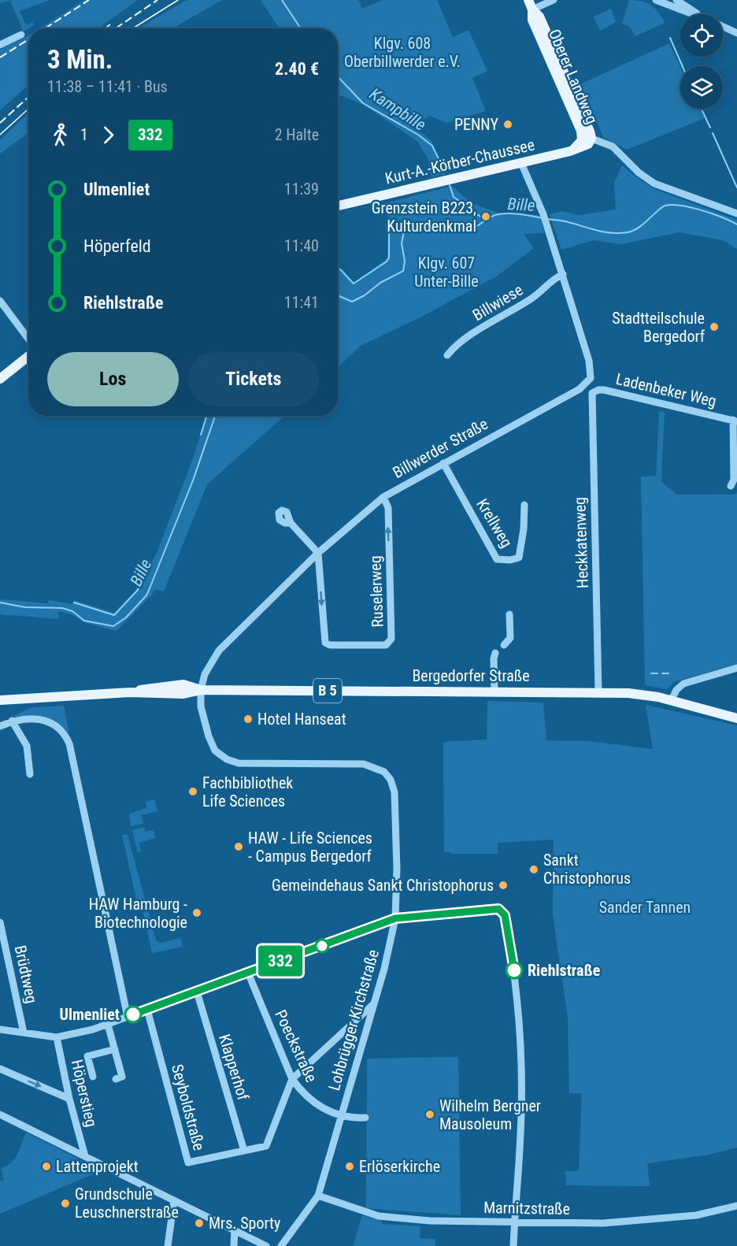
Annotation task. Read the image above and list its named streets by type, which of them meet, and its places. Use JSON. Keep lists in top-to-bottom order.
{
  "streets": {
    "main road": [
      "Oberer Landweg",
      "Kurt-A.-Körber-Chaussee",
      "Bergedorfer Straße",
      "B 5"
    ],
    "street": [
      "Billwiese",
      "Ladenbeker Weg",
      "Billwerder Straße",
      "Krellweg",
      "Heckkatenweg",
      "Ruselerweg",
      "Brüdtweg",
      "Lohbrügger Kirchstraße",
      "Poeckstraße",
      "Klapperhof",
      "Höperstieg",
      "Seyboldstraße",
      "Marnitzstraße"
    ]
  },
  "crossings": [
    ["Oberer Landweg", "Kurt-A.-Körber-Chaussee"],
    ["Billwiese", "Billwerder Straße"],
    ["Ladenbeker Weg", "Heckkatenweg"],
    ["Billwerder Straße", "Krellweg"],
    ["Billwerder Straße", "Ruselerweg"],
    ["Billwerder Straße", "Bergedorfer Straße"],
    ["Billwerder Straße", "Lohbrügger Kirchstraße"],
    ["Heckkatenweg", "Bergedorfer Straße"],
    ["Bergedorfer Straße", "Lohbrügger Kirchstraße"],
    ["Lohbrügger Kirchstraße", "Poeckstraße"],
    ["Lohbrügger Kirchstraße", "Marnitzstraße"],
    ["Poeckstraße", "Seyboldstraße"],
    ["Klapperhof", "Seyboldstraße"]
  ],
  "water": ["Kampbille", "Bille"],
  "parks": ["Klgv. 608 Oberbillwerder e.V.", "Klgv. 607 Unter-Bille", "Sander Tannen"],
  "places": [
    "PENNY",
    "Grenzstein B223, Kulturdenkmal",
    "Stadtteilschule Bergedorf",
    "Hotel Hanseat",
    "Fachbibliothek Life Sciences",
    "HAW - Life Sciences - Campus Bergedorf",
    "Sankt Christophorus",
    "Gemeindehaus Sankt Christophorus",
    "HAW Hamburg - Biotechnologie",
    "Riehlstraße",
    "Ulmenliet",
    "Wilhelm Bergner Mausoleum",
    "Lattenprojekt",
    "Erlöserkirche",
    "Grundschule Leuschnerstraße",
    "Mrs. Sporty"
  ],
  "lines": ["bus line 332"],
  "page": {
    "on_map": "332",
    "heading": ["3 Min.", "11:38 – 11:41 · Bus", "2.40 €"],
    "legs": ["1", "332", "2 Halte"],
    "list": [
      {
        "name": "Ulmenliet",
        "value": "11:39"
      },
      {
        "name": "Höperfeld",
        "value": "11:40"
      },
      {
        "name": "Riehlstraße",
        "value": "11:41"
      }
    ],
    "buttons": ["Los", "Tickets"]
  }
}
